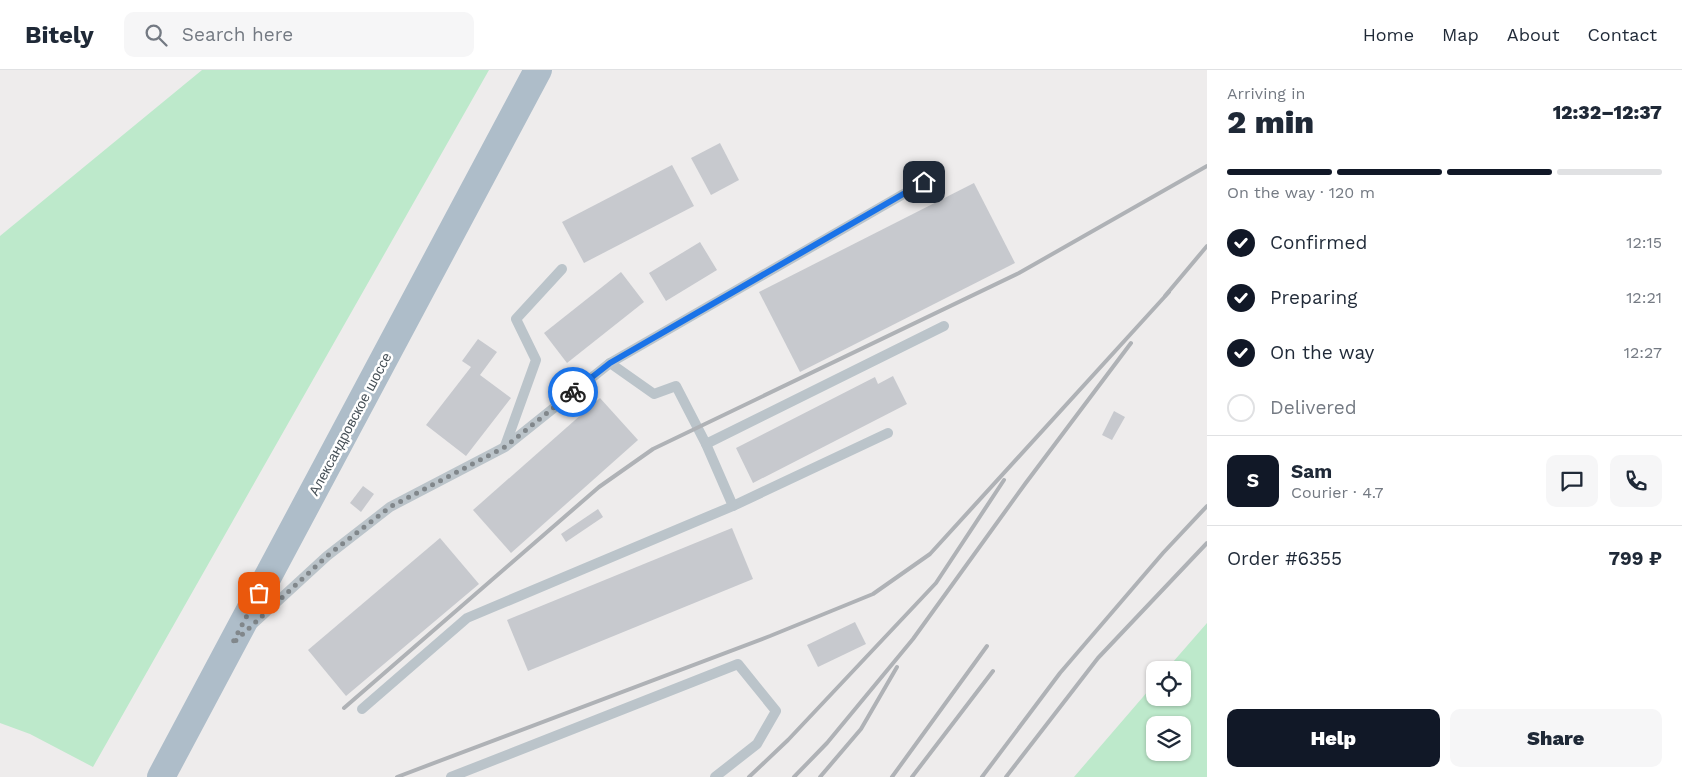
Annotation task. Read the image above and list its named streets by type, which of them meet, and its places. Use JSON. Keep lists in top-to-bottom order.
{
  "streets": {
    "main road": ["Александровское шоссе"]
  },
  "page": {
    "header": "Bitely",
    "search": "Search here",
    "nav": [
      "Home",
      "Map",
      "About",
      "Contact"
    ],
    "heading": ["2 min", "Arriving in", "12:32–12:37"],
    "panel": [
      "Sam",
      "Courier · 4.7",
      "Order #6355",
      "799 ₽"
    ],
    "bar": "On the way · 120 m",
    "list": [
      ["Confirmed", "12:15"],
      ["Preparing", "12:21"],
      ["On the way", "12:27"],
      "Delivered"
    ],
    "round": "S",
    "buttons": ["Help", "Share"]
  }
}
